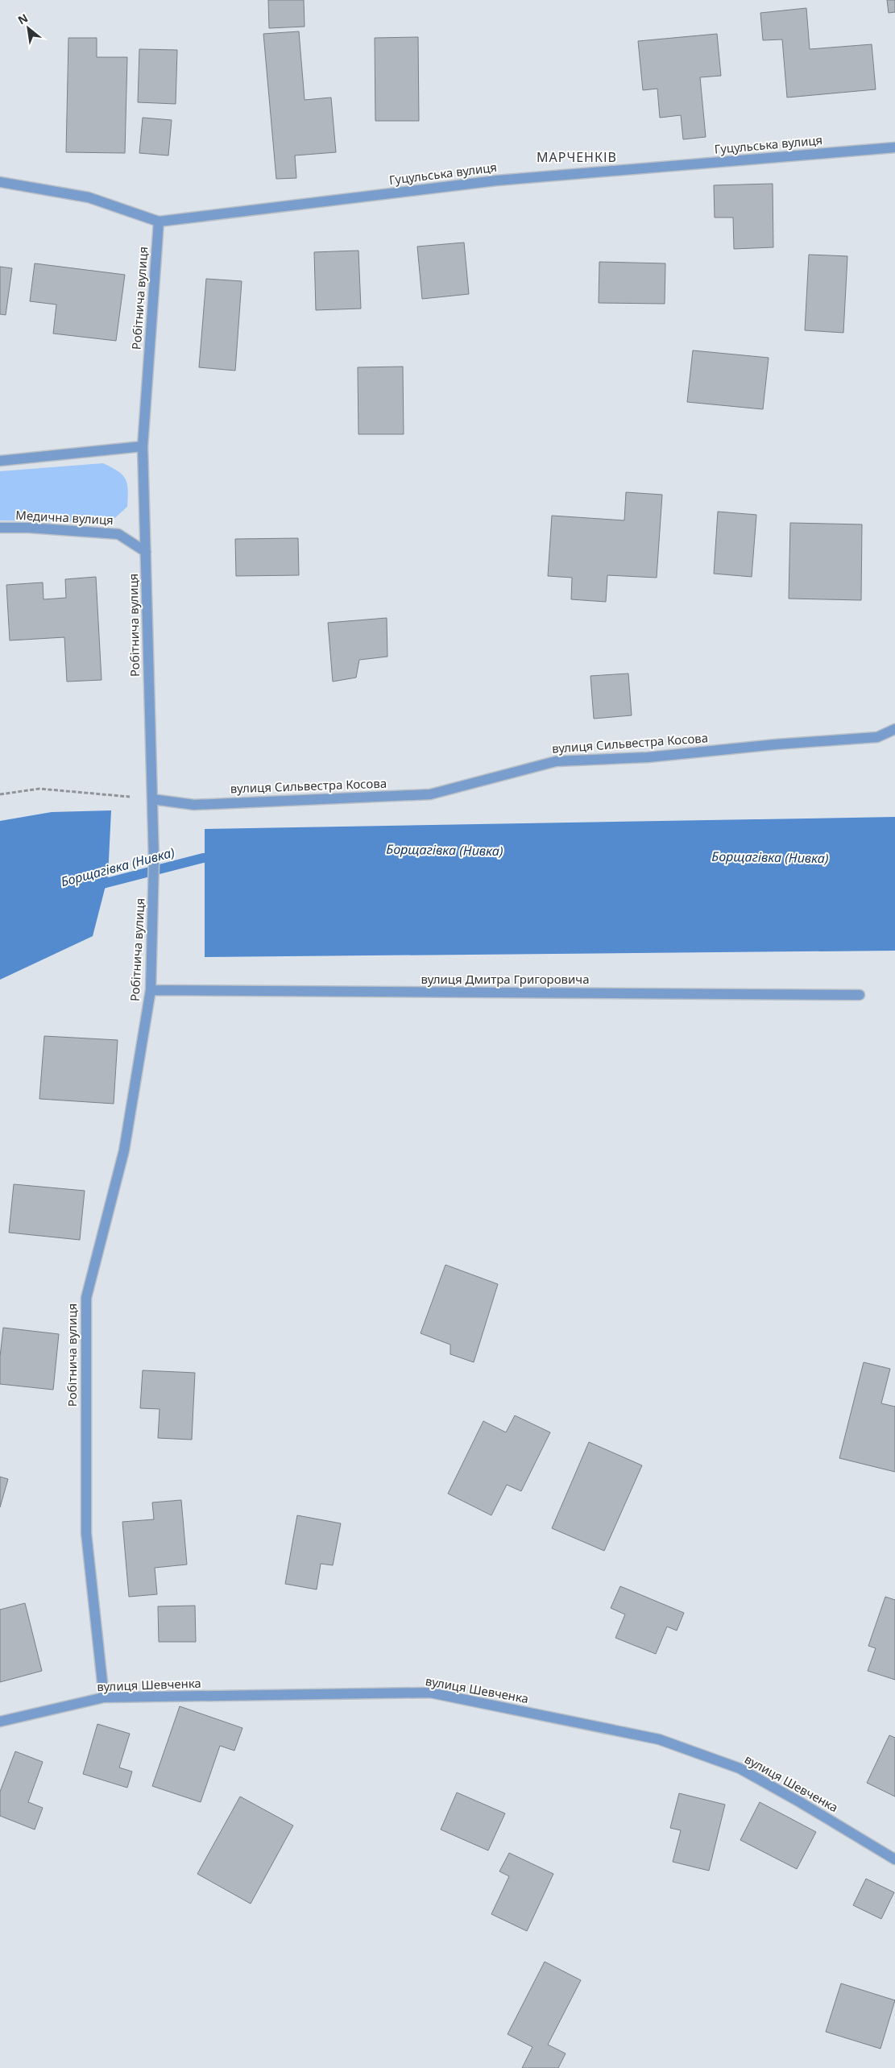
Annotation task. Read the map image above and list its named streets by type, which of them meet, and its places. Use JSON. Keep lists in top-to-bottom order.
{
  "streets": {
    "street": [
      "Гуцульська вулиця",
      "Робітнича вулиця",
      "Медична вулиця",
      "вулиця Сильвестра Косова",
      "вулиця Дмитра Григоровича",
      "вулиця Шевченка"
    ]
  },
  "crossings": [
    ["Гуцульська вулиця", "Робітнича вулиця"],
    ["Робітнича вулиця", "Медична вулиця"],
    ["Робітнича вулиця", "вулиця Сильвестра Косова"],
    ["Робітнича вулиця", "вулиця Дмитра Григоровича"],
    ["Робітнича вулиця", "вулиця Шевченка"]
  ],
  "districts": ["МАРЧЕНКІВ"],
  "water": ["Борщагівка (Нивка)"],
  "north": "top left"
}
